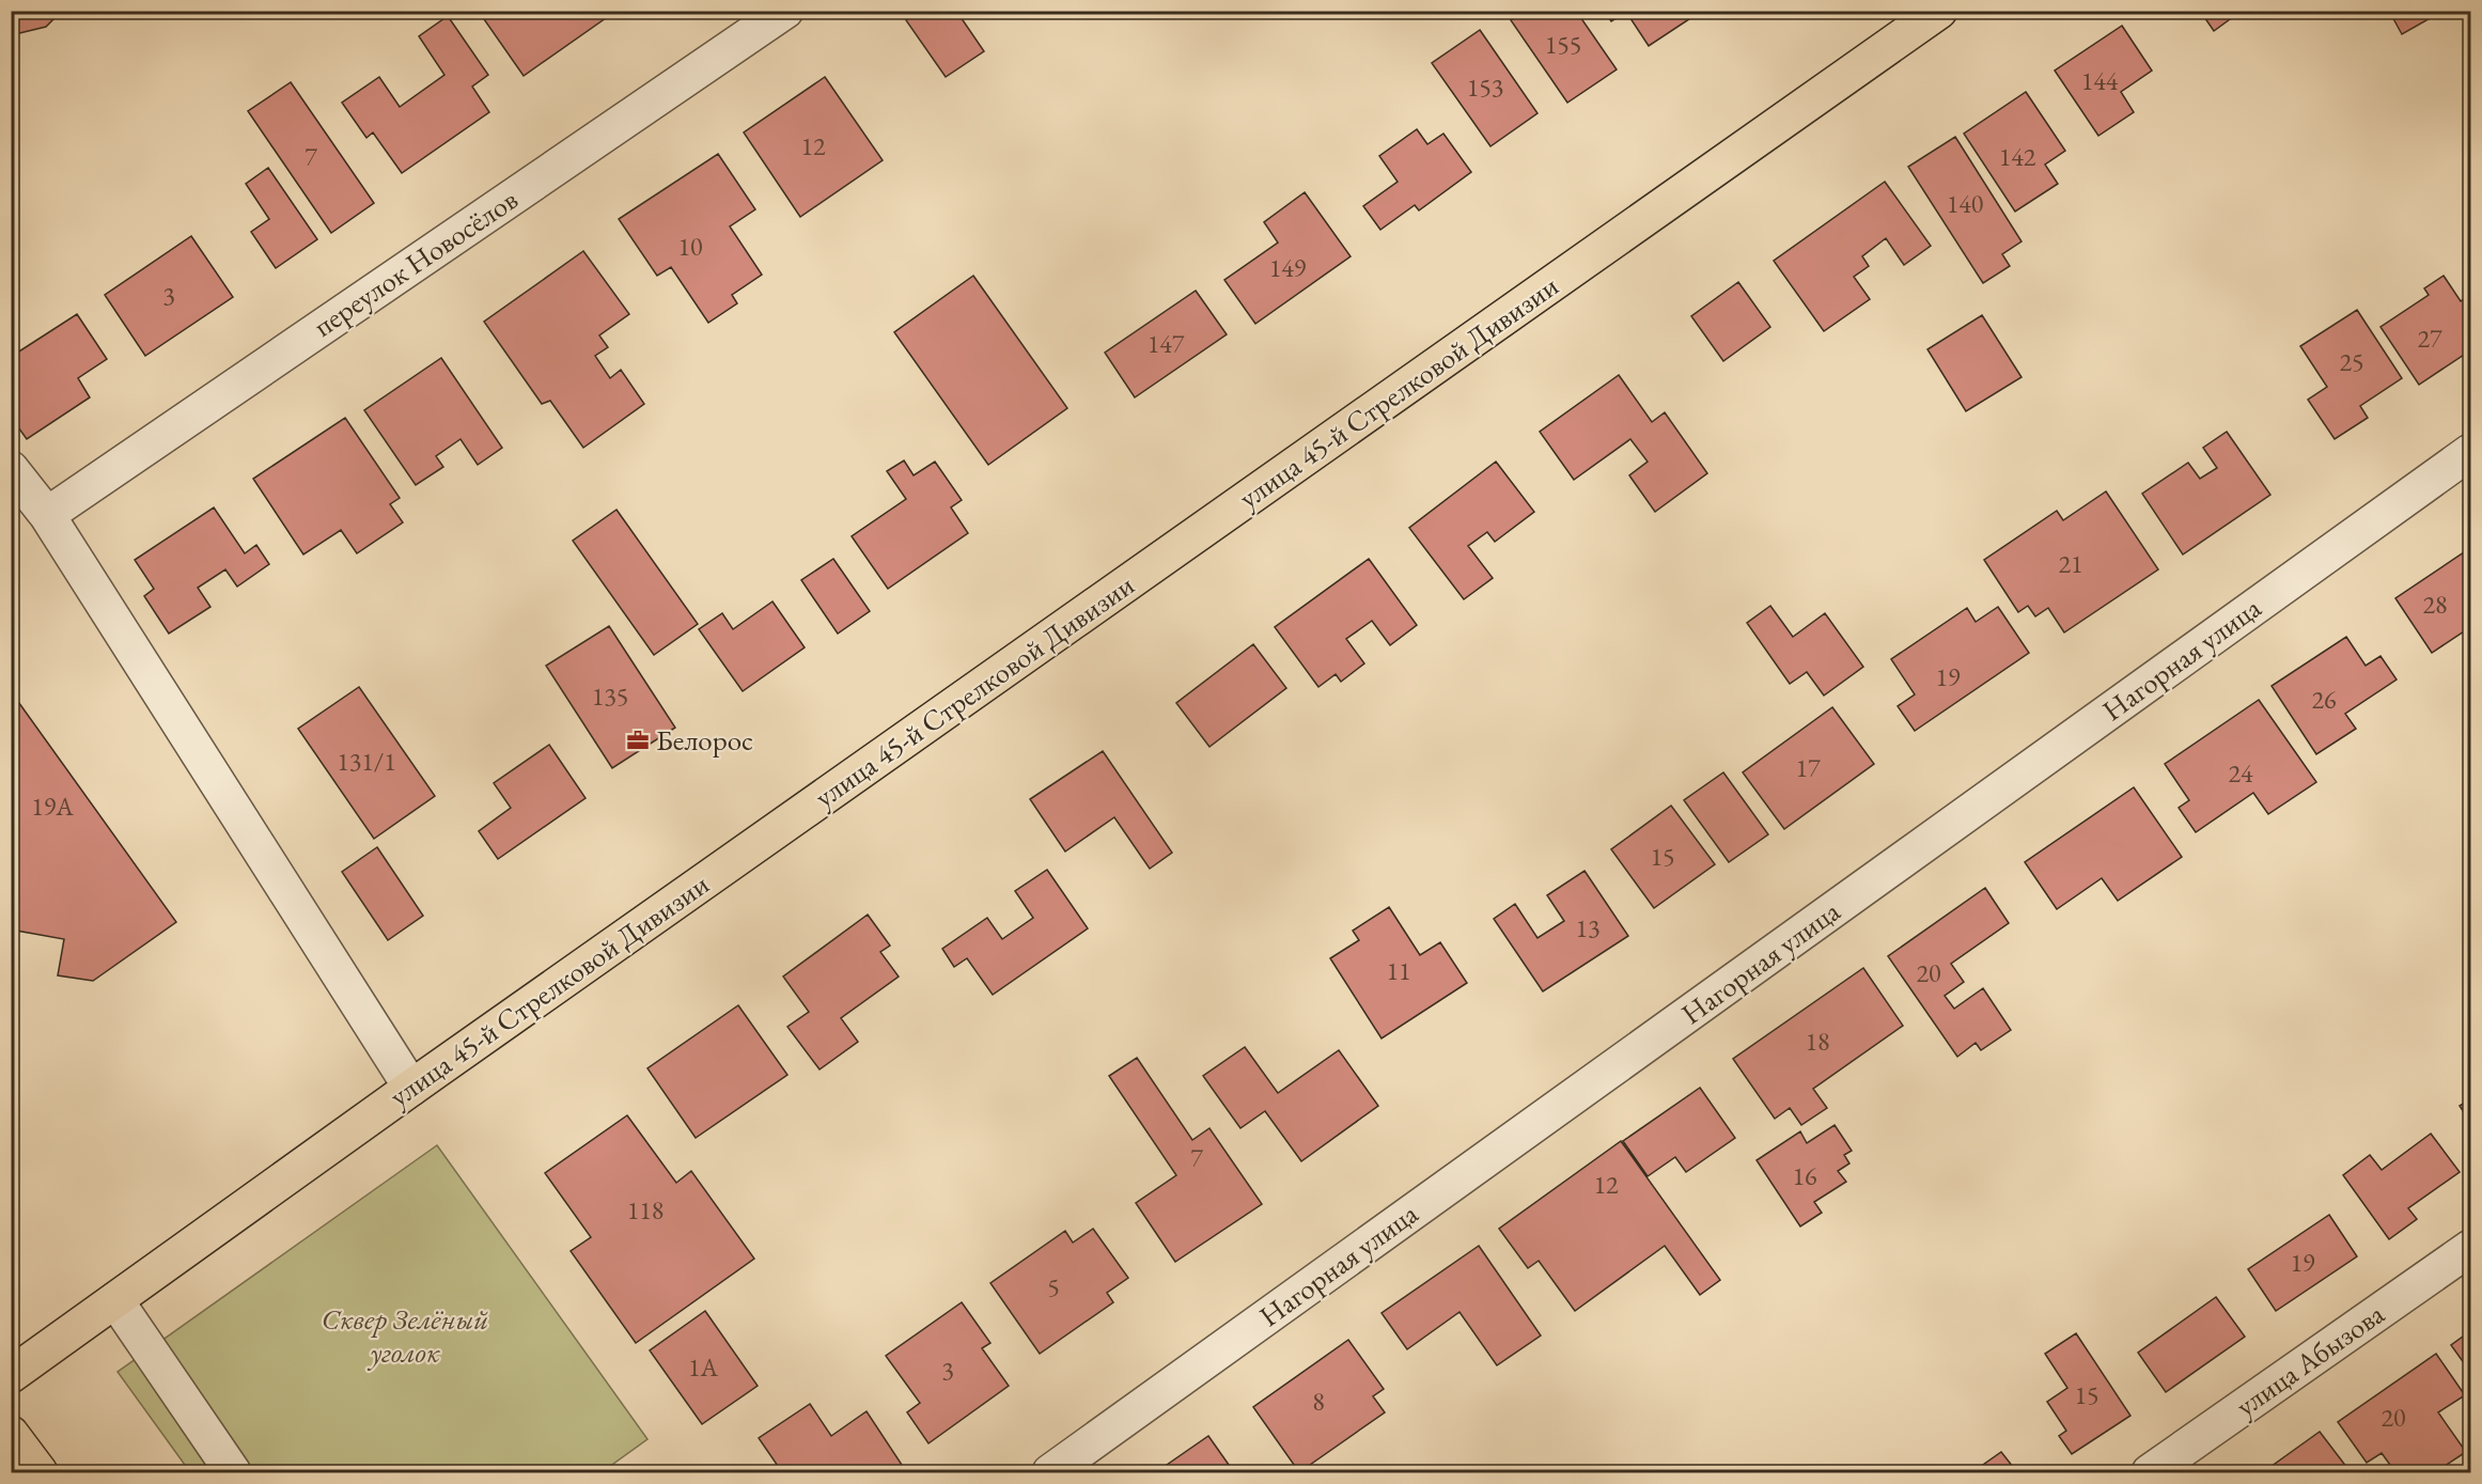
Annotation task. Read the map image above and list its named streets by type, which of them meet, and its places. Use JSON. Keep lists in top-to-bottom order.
{
  "streets": {
    "main road": ["улица 45-й Стрелковой Дивизии"],
    "street": ["переулок Новосёлов", "Нагорная улица", "улица Абызова"]
  },
  "parks": ["Сквер Зелёный уголок"],
  "places": {
    "office": ["Белорос"]
  },
  "house_numbers": [
    "155",
    "144",
    "153",
    "12",
    "7",
    "142",
    "140",
    "10",
    "149",
    "3",
    "27",
    "147",
    "25",
    "21",
    "28",
    "19",
    "135",
    "26",
    "131/1",
    "17",
    "24",
    "19А",
    "15",
    "13",
    "11",
    "20",
    "18",
    "7",
    "16",
    "12",
    "118",
    "19",
    "5",
    "1А",
    "3",
    "15",
    "8",
    "20"
  ]
}
